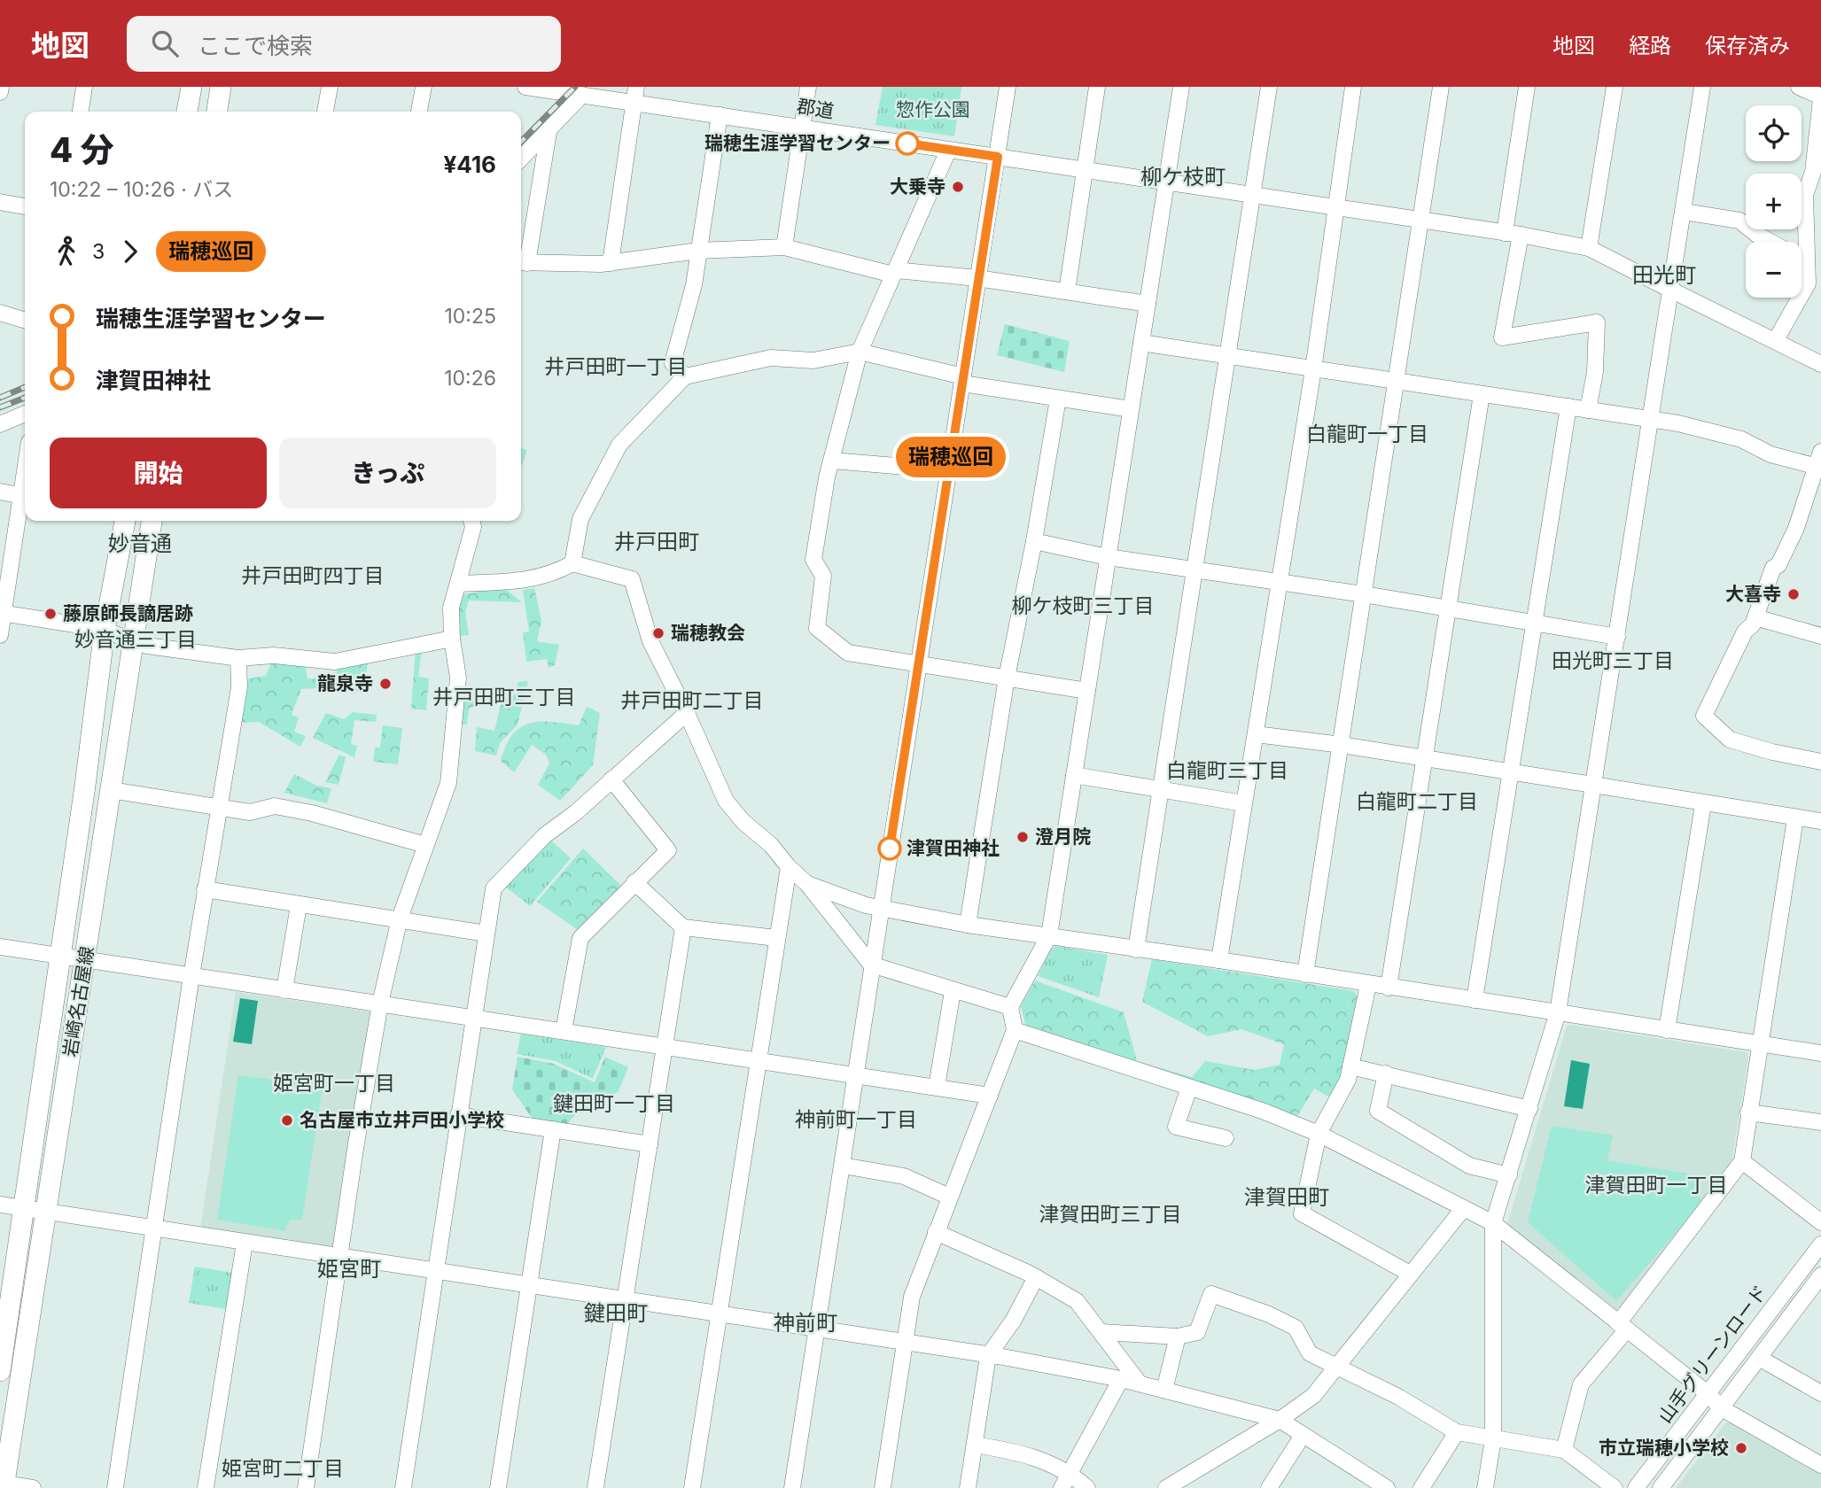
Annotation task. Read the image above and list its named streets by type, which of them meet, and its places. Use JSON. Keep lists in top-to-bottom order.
{
  "streets": {
    "main road": ["岩崎名古屋線"],
    "street": ["郡道", "山手グリーンロード"]
  },
  "districts": [
    "柳ケ枝町",
    "田光町",
    "井戸田町一丁目",
    "白龍町一丁目",
    "井戸田町",
    "妙音通",
    "井戸田町四丁目",
    "柳ケ枝町三丁目",
    "妙音通三丁目",
    "田光町三丁目",
    "井戸田町三丁目",
    "井戸田町二丁目",
    "白龍町三丁目",
    "白龍町二丁目",
    "姫宮町一丁目",
    "鍵田町一丁目",
    "神前町一丁目",
    "津賀田町一丁目",
    "津賀田町",
    "津賀田町三丁目",
    "姫宮町",
    "鍵田町",
    "神前町",
    "姫宮町二丁目"
  ],
  "parks": ["惣作公園"],
  "places": [
    "瑞穂生涯学習センター",
    "大乗寺",
    "大喜寺",
    "藤原師長謫居跡",
    "瑞穂教会",
    "龍泉寺",
    "澄月院",
    "津賀田神社",
    "名古屋市立井戸田小学校",
    "市立瑞穂小学校"
  ],
  "lines": ["bus line 瑞穂巡回"],
  "page": {
    "header": "地図",
    "search": "ここで検索",
    "nav": ["地図", "経路", "保存済み"],
    "on_map": "瑞穂巡回",
    "map_buttons": ["+", "−"],
    "heading": ["4 分", "10:22 – 10:26 · バス", "¥416"],
    "legs": ["3", "瑞穂巡回"],
    "list": [
      {
        "name": "瑞穂生涯学習センター",
        "value": "10:25"
      },
      {
        "name": "津賀田神社",
        "value": "10:26"
      }
    ],
    "buttons": ["開始", "きっぷ"]
  }
}
